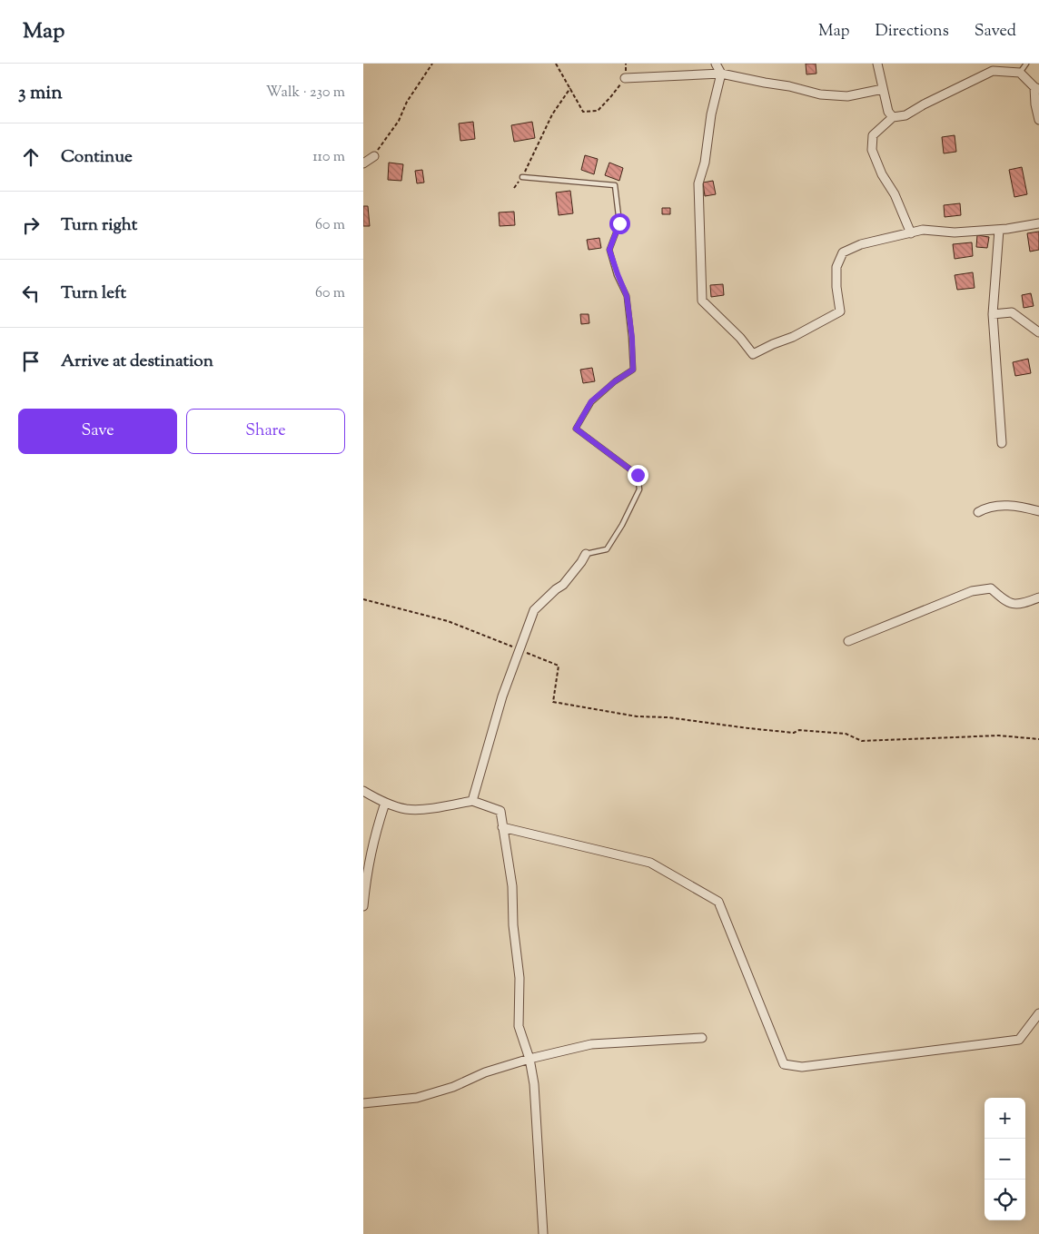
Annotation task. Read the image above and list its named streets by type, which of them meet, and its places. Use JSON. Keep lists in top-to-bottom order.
{
  "page": {
    "header": "Map",
    "nav": ["Map", "Directions", "Saved"],
    "heading": ["3 min", "Walk · 230 m"],
    "list": [
      ["Continue", "110 m"],
      ["Turn right", "60 m"],
      ["Turn left", "60 m"],
      "Arrive at destination"
    ],
    "buttons": ["Save", "Share"],
    "map_buttons": ["+", "−"]
  }
}
